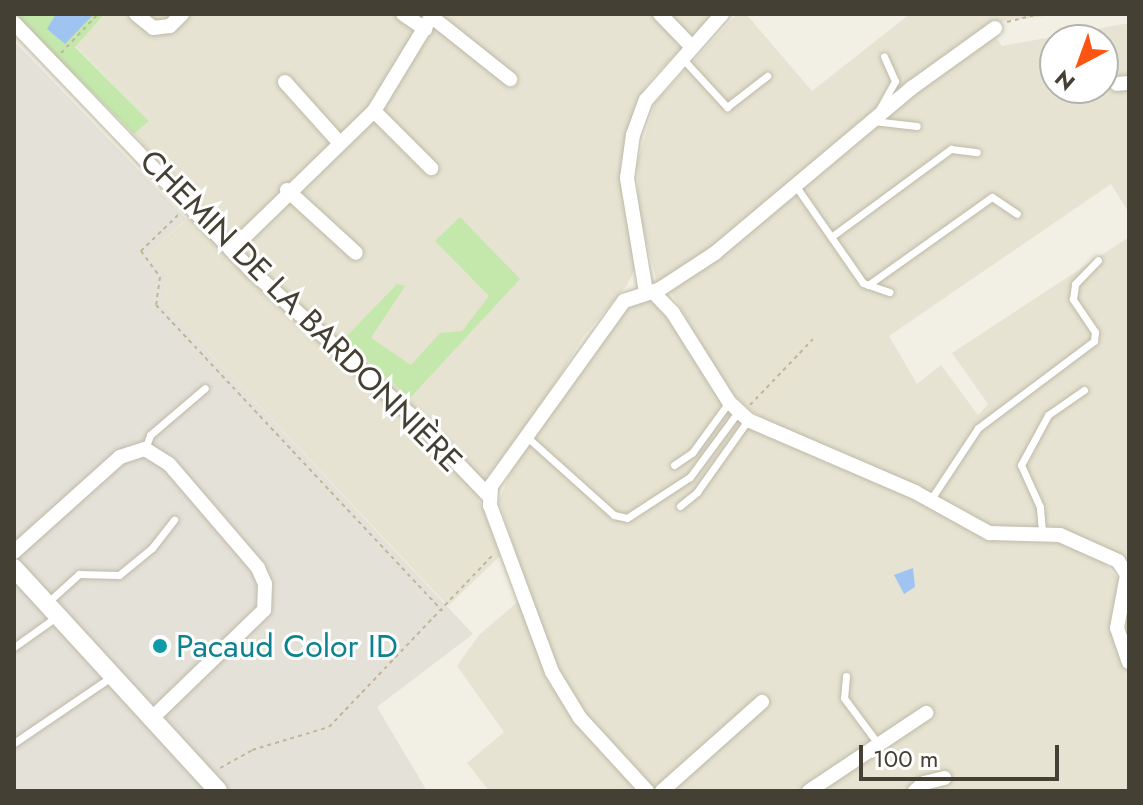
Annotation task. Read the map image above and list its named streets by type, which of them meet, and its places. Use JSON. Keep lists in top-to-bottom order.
{
  "streets": {
    "street": ["CHEMIN DE LA BARDONNIÈRE"]
  },
  "places": ["Pacaud Color ID"],
  "scale_bar": "100 m",
  "north": "bottom left"
}
